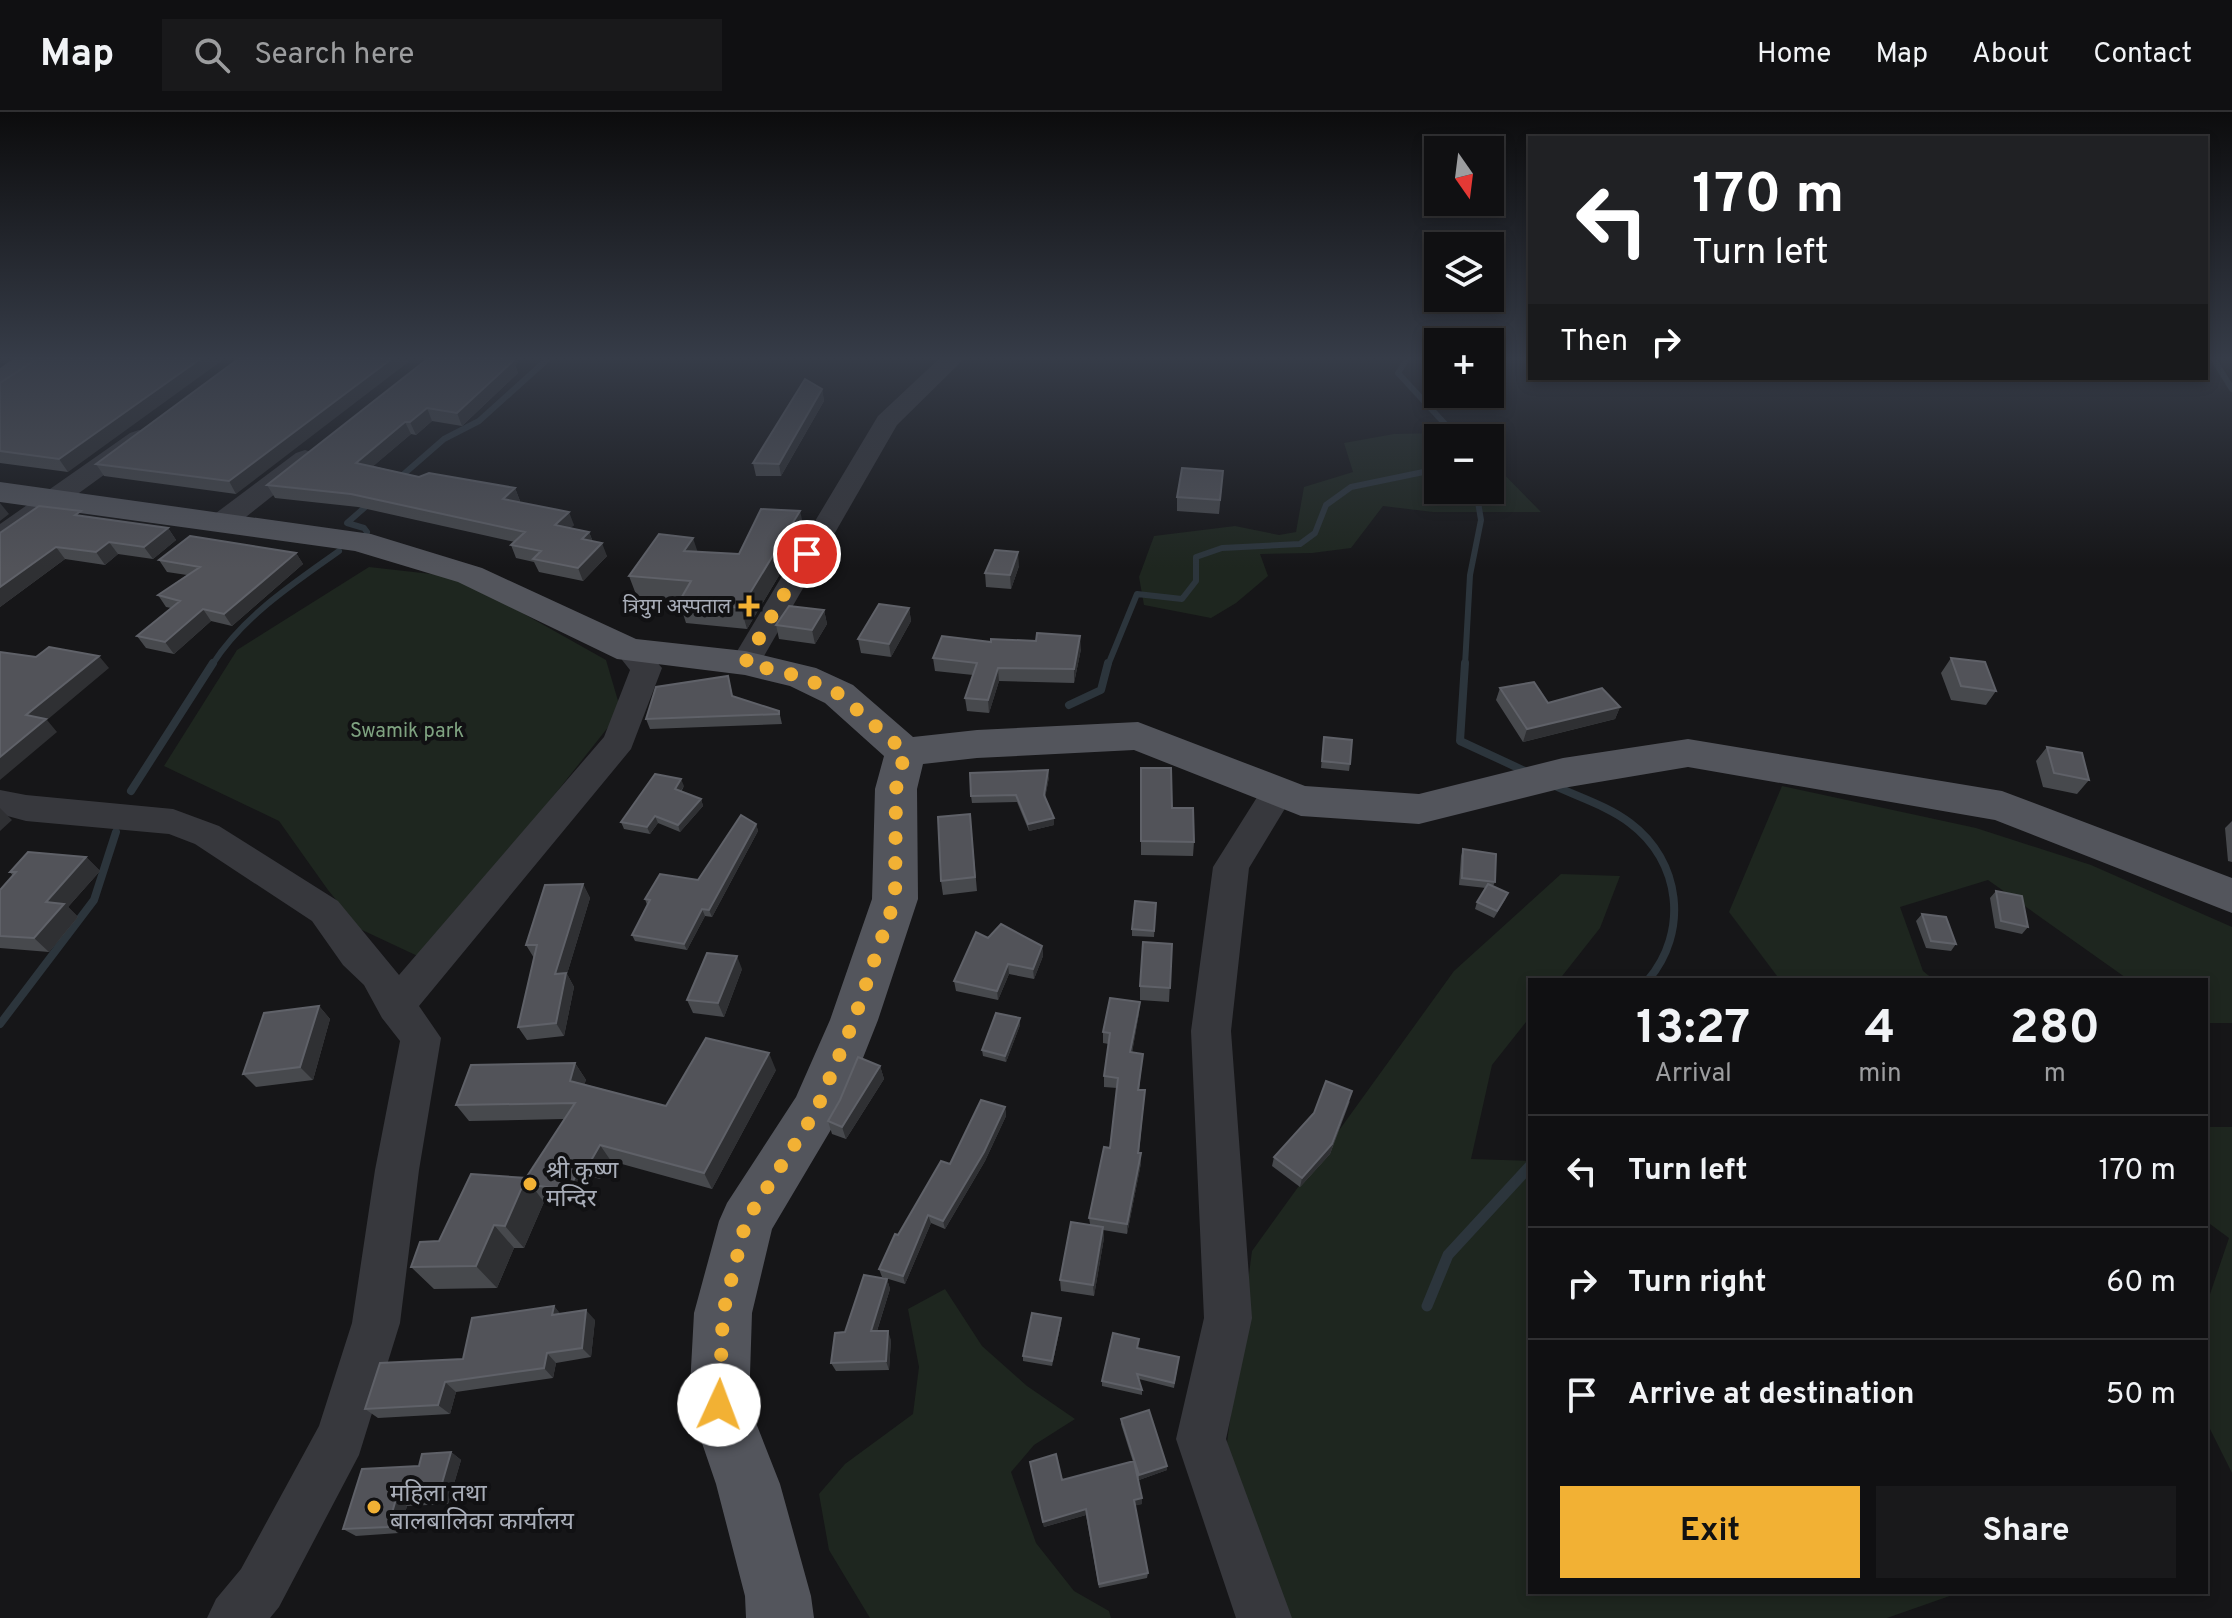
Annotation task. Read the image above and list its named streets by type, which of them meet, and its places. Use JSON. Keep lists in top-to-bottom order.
{
  "parks": ["Swamik park"],
  "places": {
    "health": ["त्रियुग अस्पताल"],
    "other": ["श्री कृष्ण मन्दिर", "महिला तथा बालबालिका कार्यालय"]
  },
  "north": "bottom",
  "page": {
    "header": "Map",
    "search": "Search here",
    "nav": [
      "Home",
      "Map",
      "About",
      "Contact"
    ],
    "map_buttons": ["+", "−"],
    "turn": ["170 m", "Turn left"],
    "then": "Then",
    "eta": [
      "13:27",
      "Arrival",
      "4",
      "min",
      "280",
      "m"
    ],
    "list": [
      {
        "name": "Turn left",
        "value": "170 m"
      },
      {
        "name": "Turn right",
        "value": "60 m"
      },
      {
        "name": "Arrive at destination",
        "value": "50 m"
      }
    ],
    "buttons": ["Exit", "Share"]
  }
}
